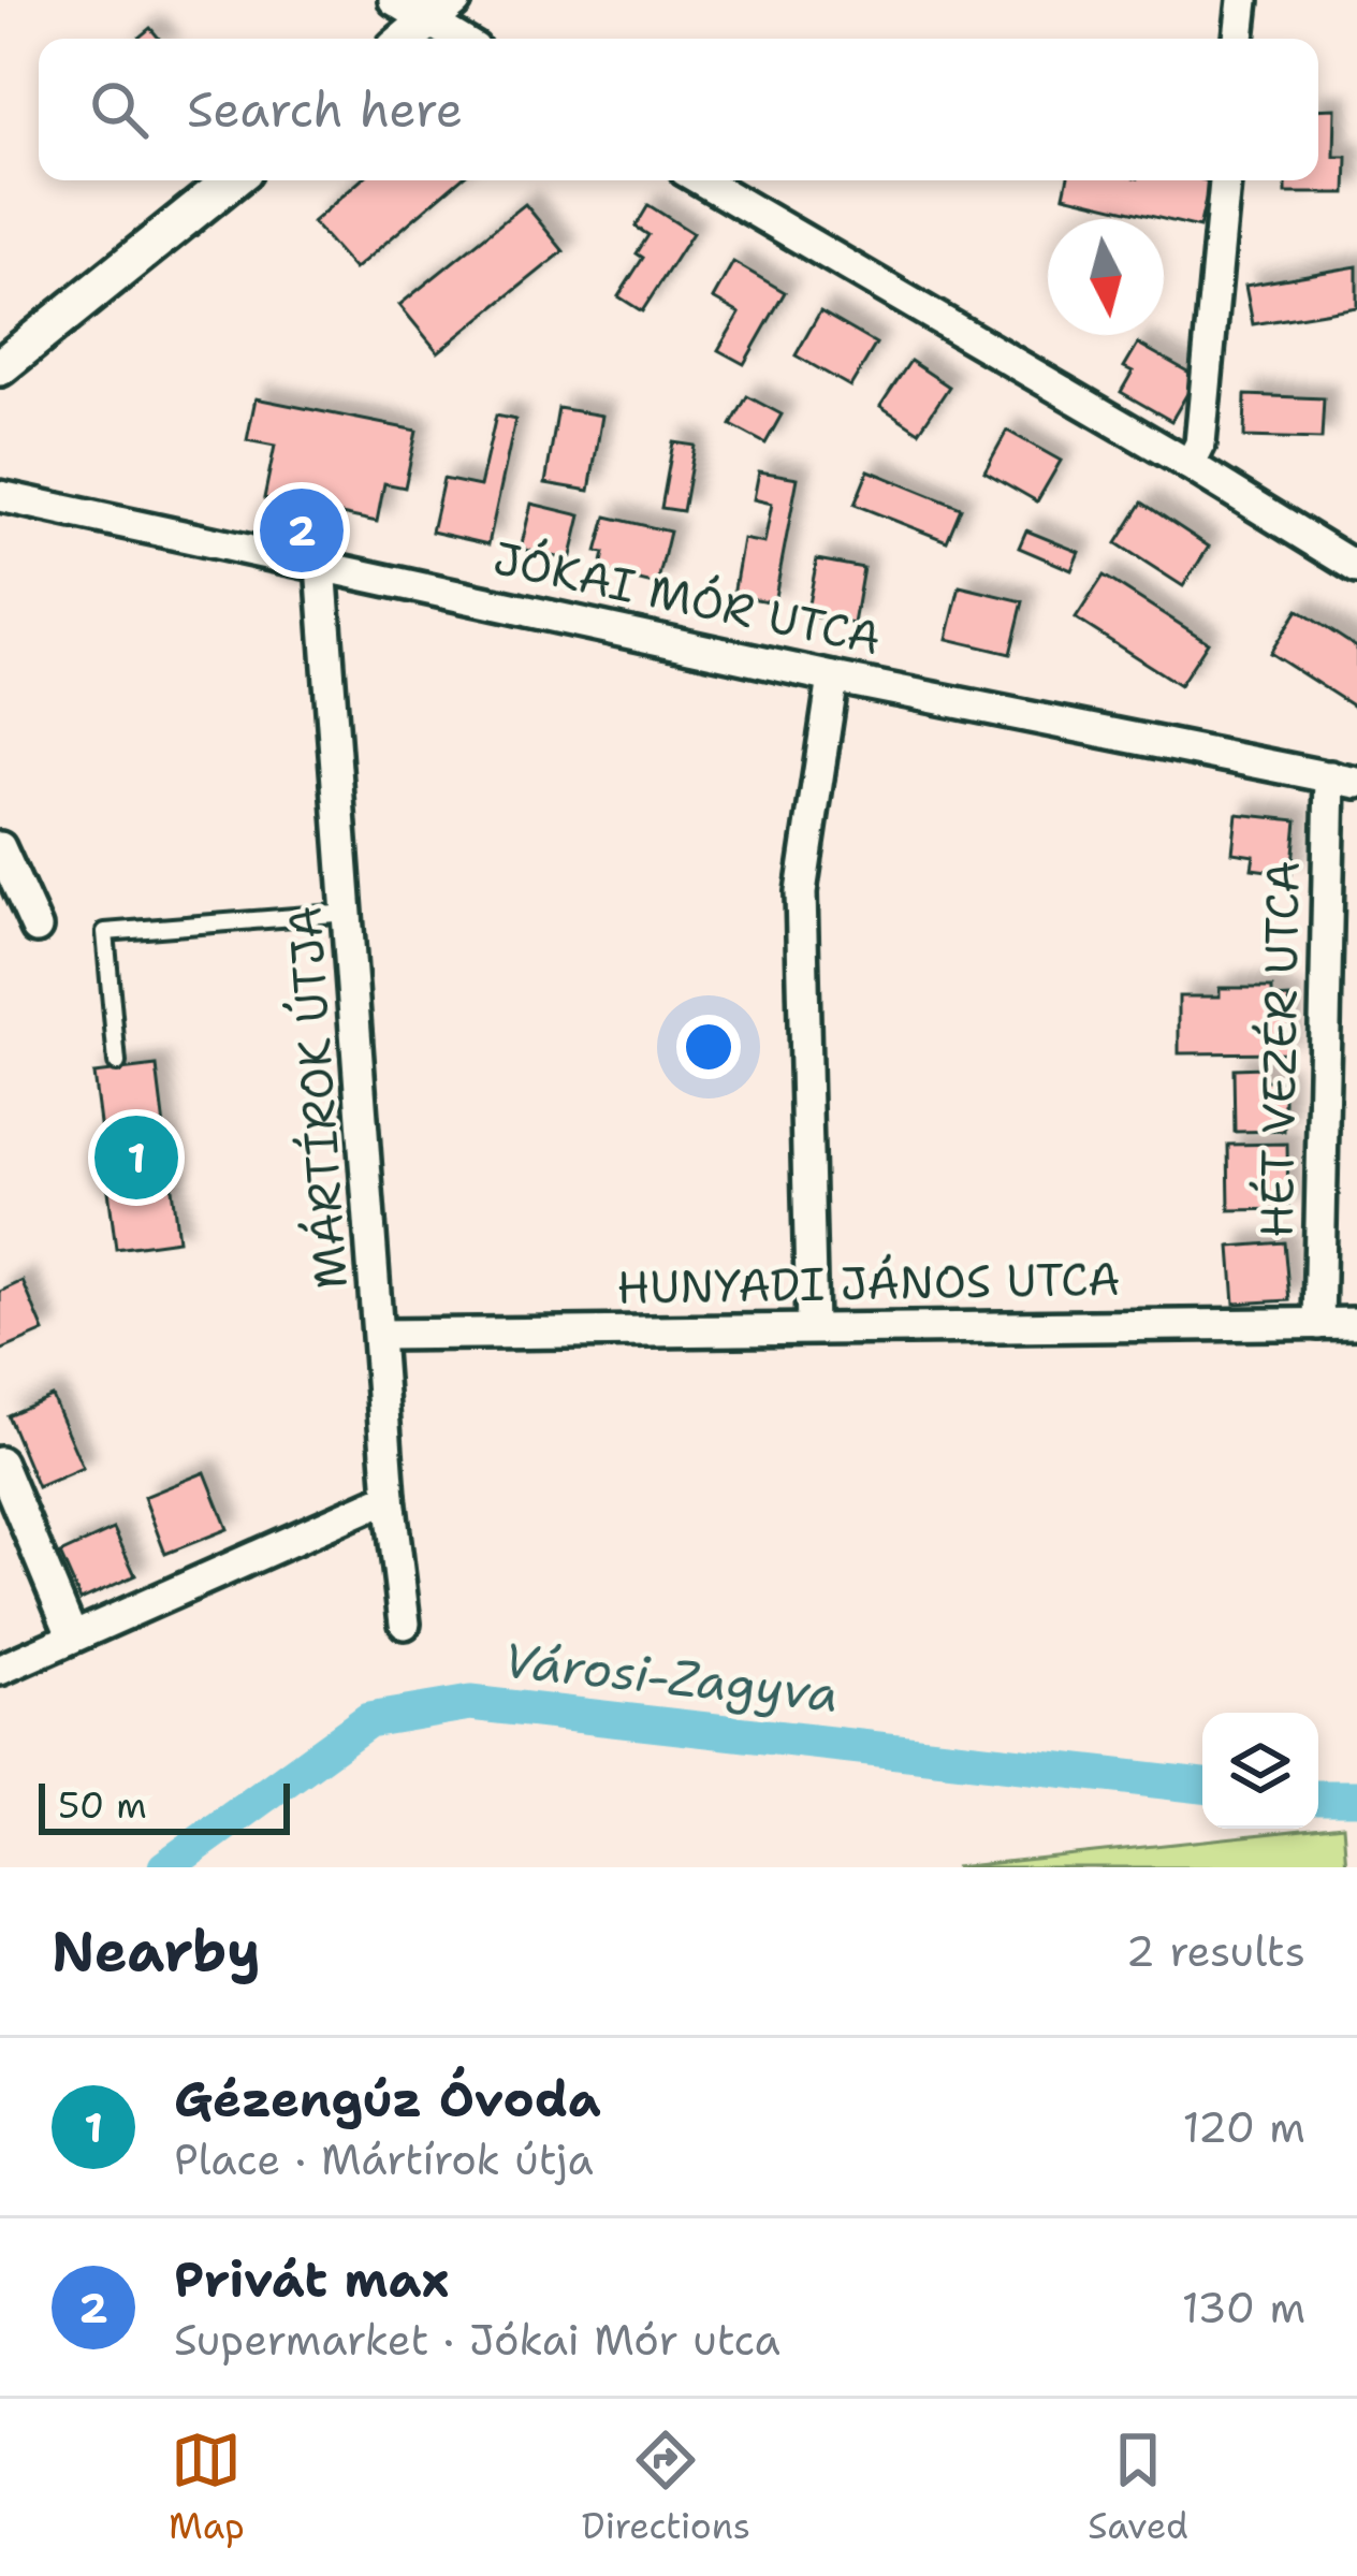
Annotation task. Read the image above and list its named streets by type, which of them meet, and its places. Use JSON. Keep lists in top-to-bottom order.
{
  "streets": {
    "street": [
      "JÓKAI MÓR UTCA",
      "HÉT VEZÉR UTCA",
      "MÁRTÍROK ÚTJA",
      "HUNYADI JÁNOS UTCA"
    ]
  },
  "crossings": [
    ["JÓKAI MÓR UTCA", "HÉT VEZÉR UTCA"],
    ["JÓKAI MÓR UTCA", "MÁRTÍROK ÚTJA"],
    ["HÉT VEZÉR UTCA", "HUNYADI JÁNOS UTCA"],
    ["MÁRTÍROK ÚTJA", "HUNYADI JÁNOS UTCA"]
  ],
  "water": ["Városi-Zagyva"],
  "scale_bar": "50 m",
  "north": "bottom",
  "page": {
    "search": "Search here",
    "pins": ["2", "1"],
    "scale": "50 m",
    "heading": ["Nearby", "2 results"],
    "list": [
      {
        "mark": "1",
        "name": "Gézengúz Óvoda",
        "note": "Place · Mártírok útja",
        "value": "120 m"
      },
      {
        "mark": "2",
        "name": "Privát max",
        "note": "Supermarket · Jókai Mór utca",
        "value": "130 m"
      }
    ],
    "nav": ["Map", "Directions", "Saved"]
  }
}
